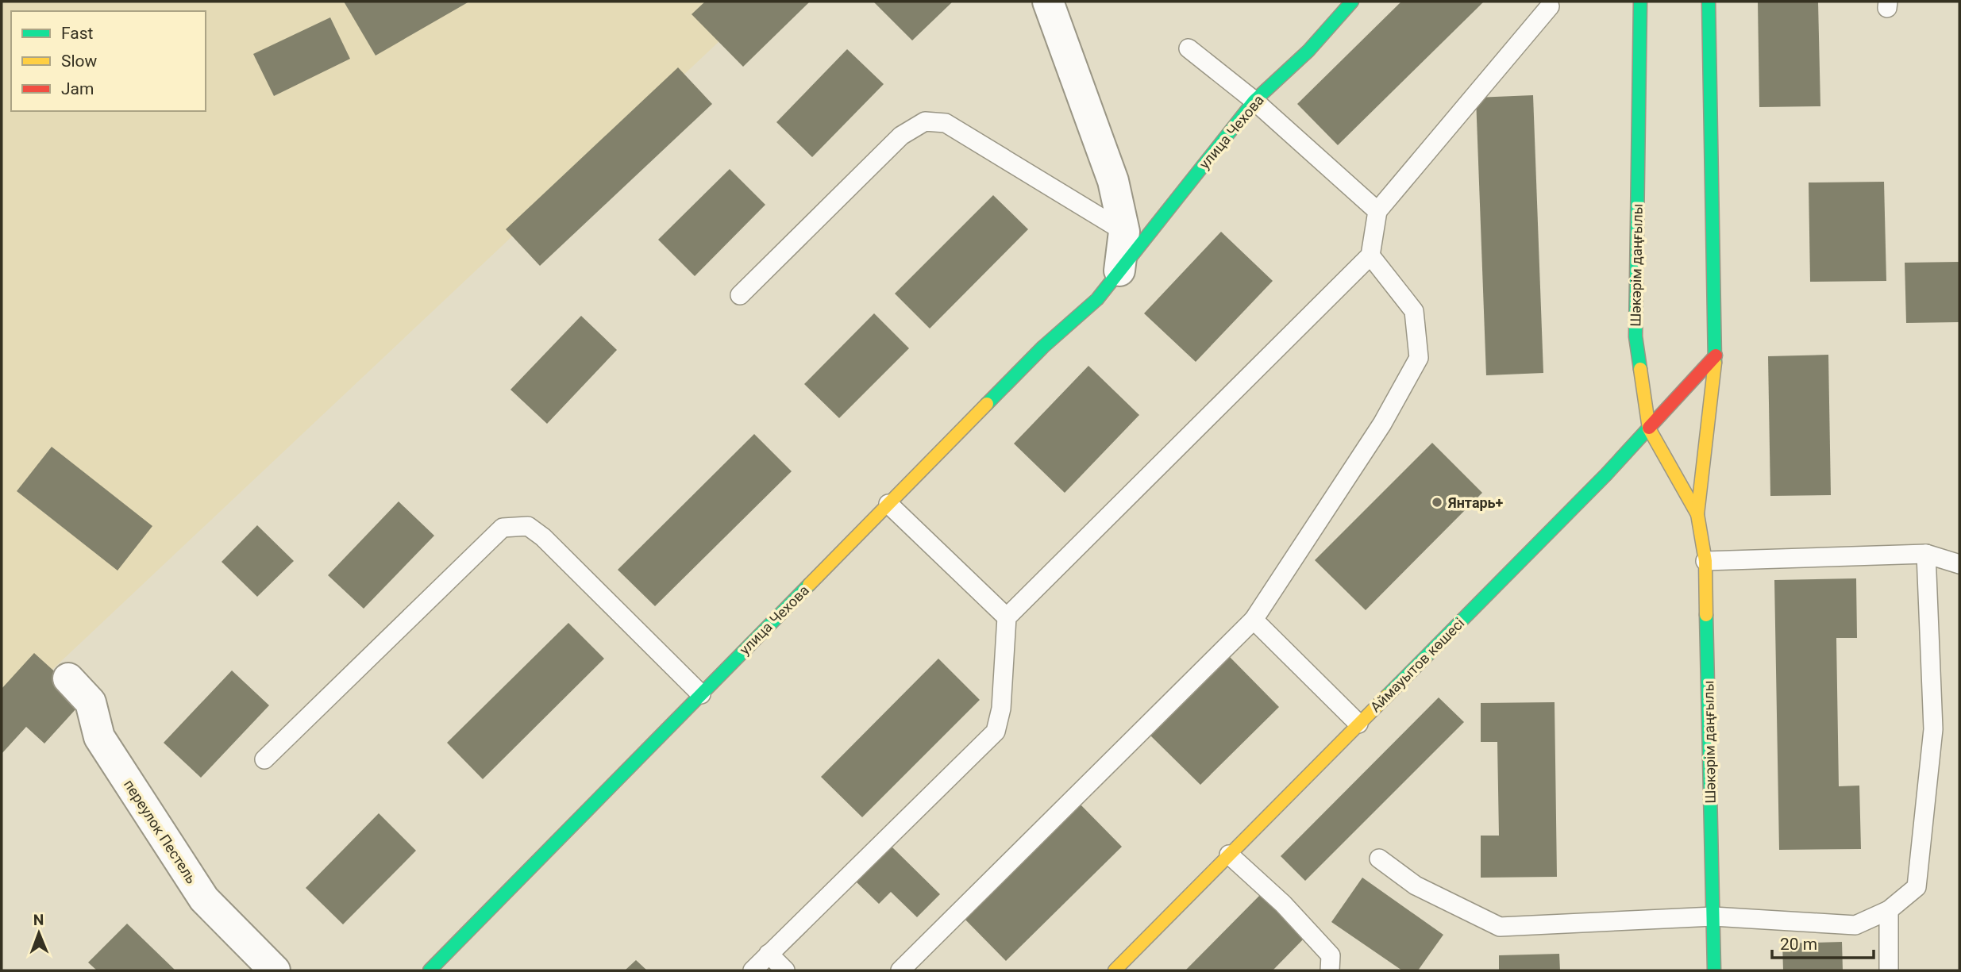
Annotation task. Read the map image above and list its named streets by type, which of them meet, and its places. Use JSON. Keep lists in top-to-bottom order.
{
  "streets": {
    "street": [
      "улица Чехова",
      "Шәкәрім даңғылы",
      "Аймауытов көшесі",
      "переулок Пестель"
    ]
  },
  "crossings": [
    ["Шәкәрім даңғылы", "Аймауытов көшесі"]
  ],
  "places": ["Янтарь+"],
  "legend": ["Fast", "Slow", "Jam"],
  "scale_bar": "20 m",
  "north": "top"
}
